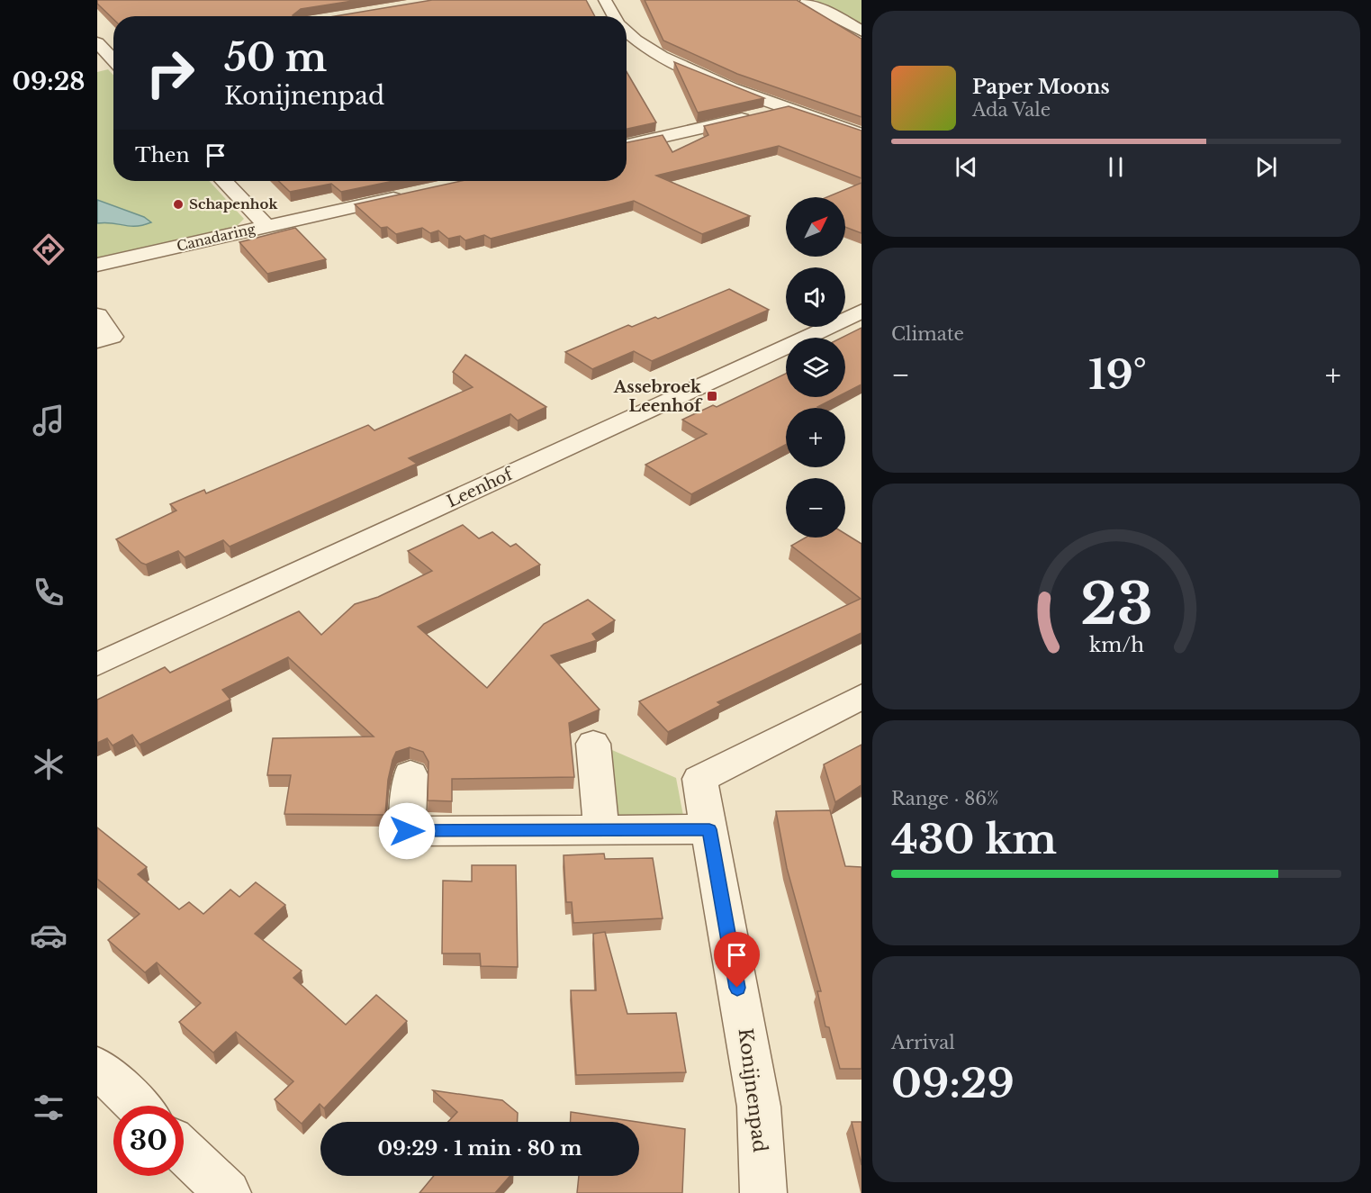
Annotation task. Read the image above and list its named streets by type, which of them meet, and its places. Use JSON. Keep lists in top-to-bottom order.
{
  "streets": {
    "street": ["Canadaring", "Leenhof", "Konijnenpad"]
  },
  "places": {
    "other": ["Schapenhok"],
    "transit": ["Assebroek Leenhof"]
  },
  "north": "top right",
  "page": {
    "tabs": "09:28",
    "turn": ["50 m", "Konijnenpad"],
    "song": ["Paper Moons", "Ada Vale"],
    "then": "Then",
    "map_buttons": ["+", "−"],
    "tile": [
      "Climate",
      ["Range · 86%", "430 km"],
      ["Arrival", "09:29"]
    ],
    "heat": ["−", "19°", "+"],
    "limit": "30",
    "trip": "09:29 · 1 min · 80 m",
    "gauge": ["23", "km/h"]
  }
}
